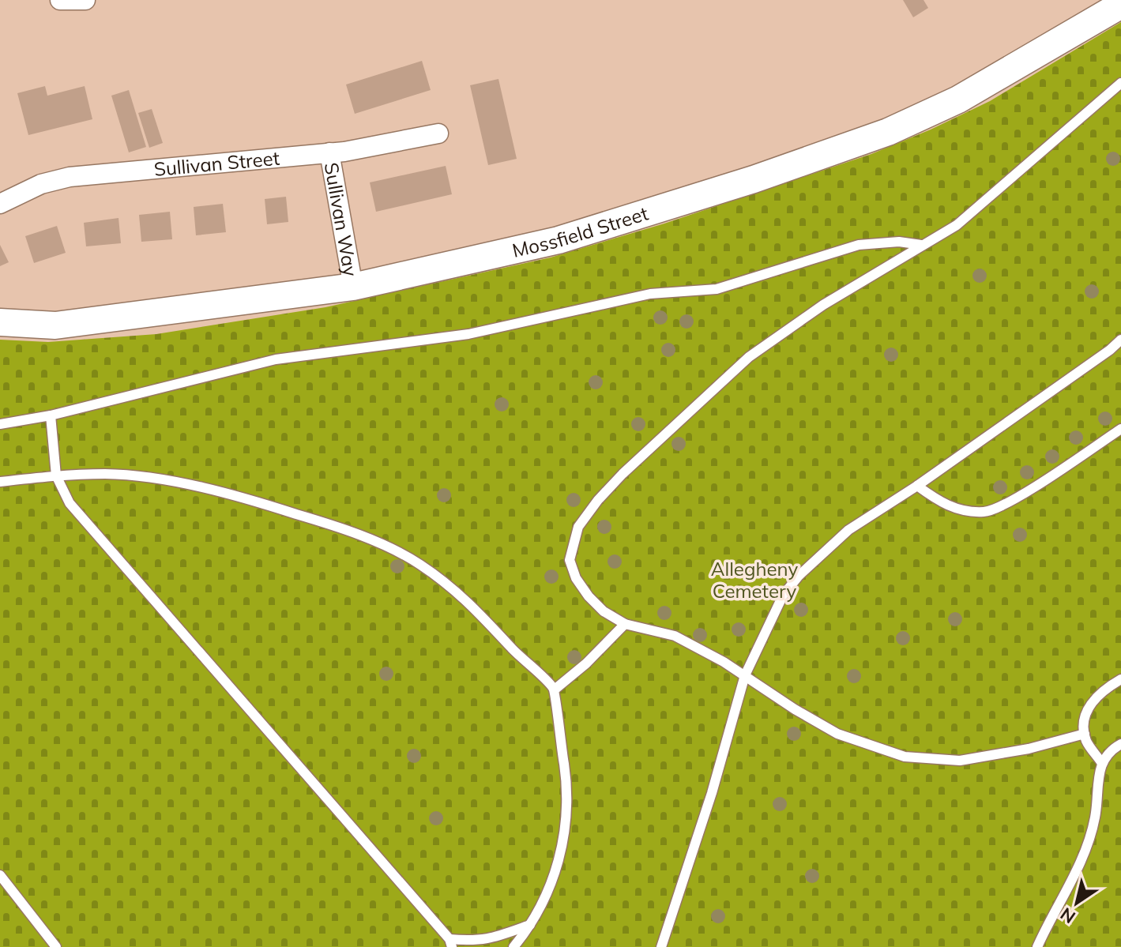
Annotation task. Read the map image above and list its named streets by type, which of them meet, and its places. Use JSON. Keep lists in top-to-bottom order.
{
  "streets": {
    "street": ["Sullivan Street", "Sullivan Way", "Mossfield Street"]
  },
  "crossings": [
    ["Sullivan Street", "Sullivan Way"],
    ["Sullivan Way", "Mossfield Street"]
  ],
  "parks": ["Allegheny Cemetery"],
  "north": "bottom left"
}
